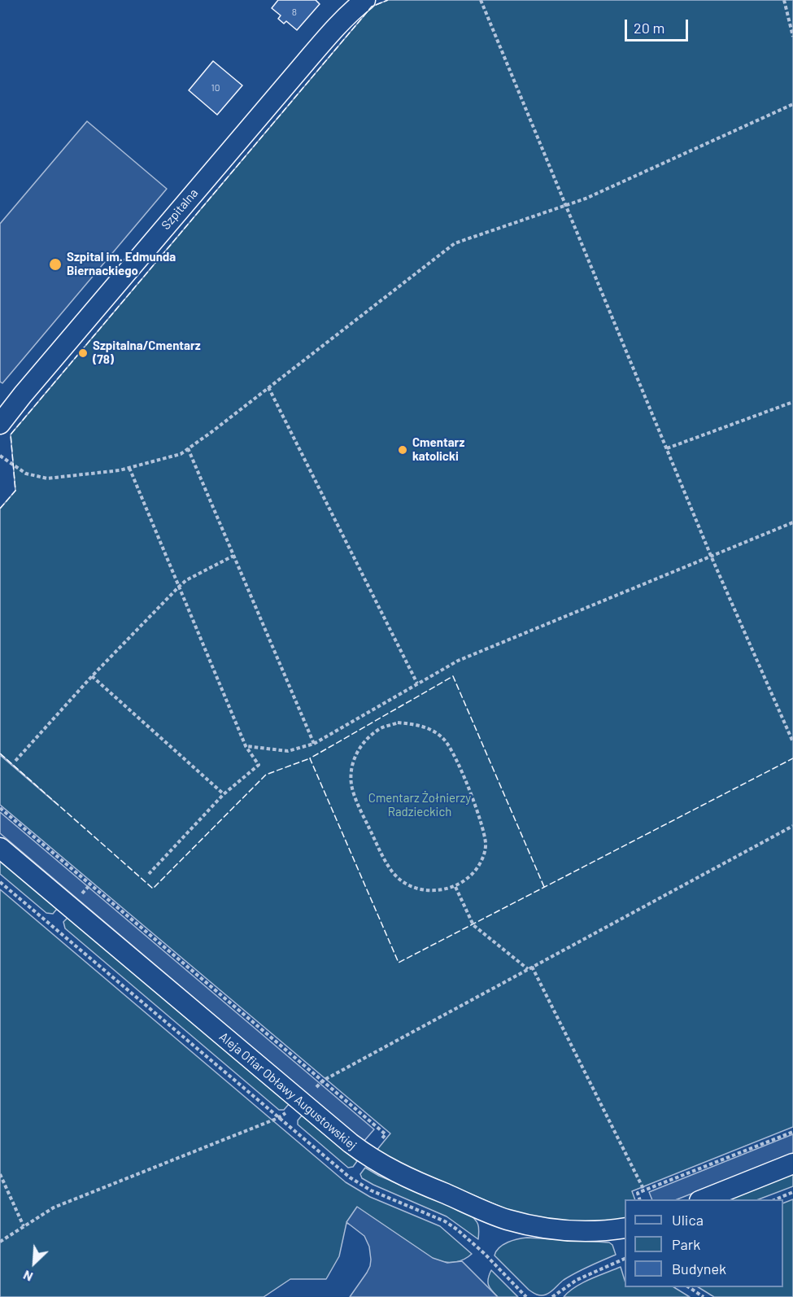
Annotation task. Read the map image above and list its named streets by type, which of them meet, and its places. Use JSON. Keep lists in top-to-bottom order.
{
  "streets": {
    "street": ["Szpitalna", "Aleja Ofiar Obławy Augustowskiej"]
  },
  "parks": ["Cmentarz Żołnierzy Radzieckich"],
  "places": ["Szpital im. Edmunda Biernackiego", "Szpitalna/Cmentarz (78)", "Cmentarz katolicki"],
  "house_numbers": ["8", "10"],
  "legend": ["Ulica", "Park", "Budynek"],
  "scale_bar": "20 m",
  "north": "bottom left"
}
